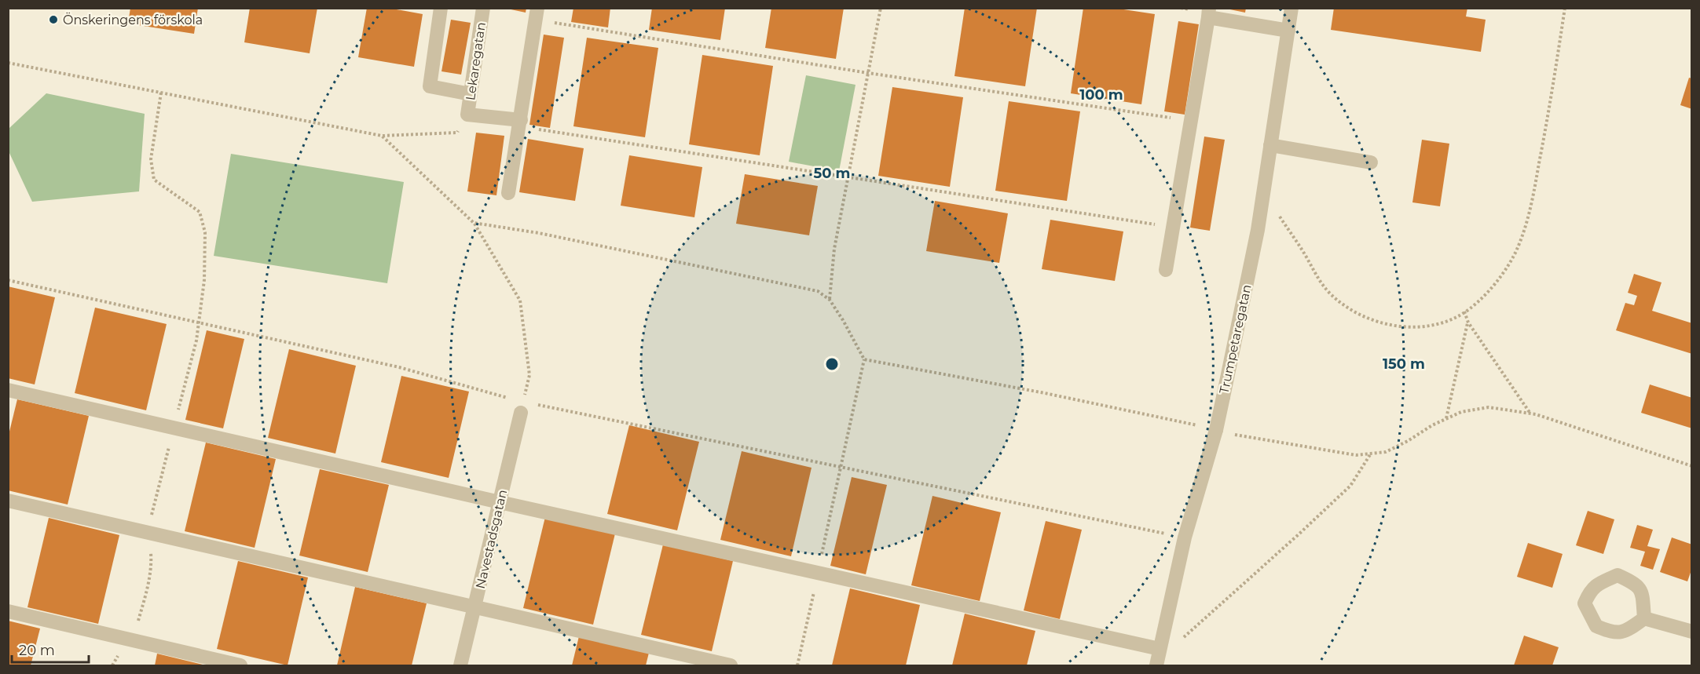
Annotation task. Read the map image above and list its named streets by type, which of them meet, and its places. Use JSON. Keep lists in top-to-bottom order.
{
  "streets": {
    "street": ["Lekaregatan", "Trumpetaregatan", "Navestadsgatan"]
  },
  "places": ["Önskeringens förskola"],
  "scale_bar": "20 m",
  "rings": ["100 m", "50 m", "150 m"]
}
